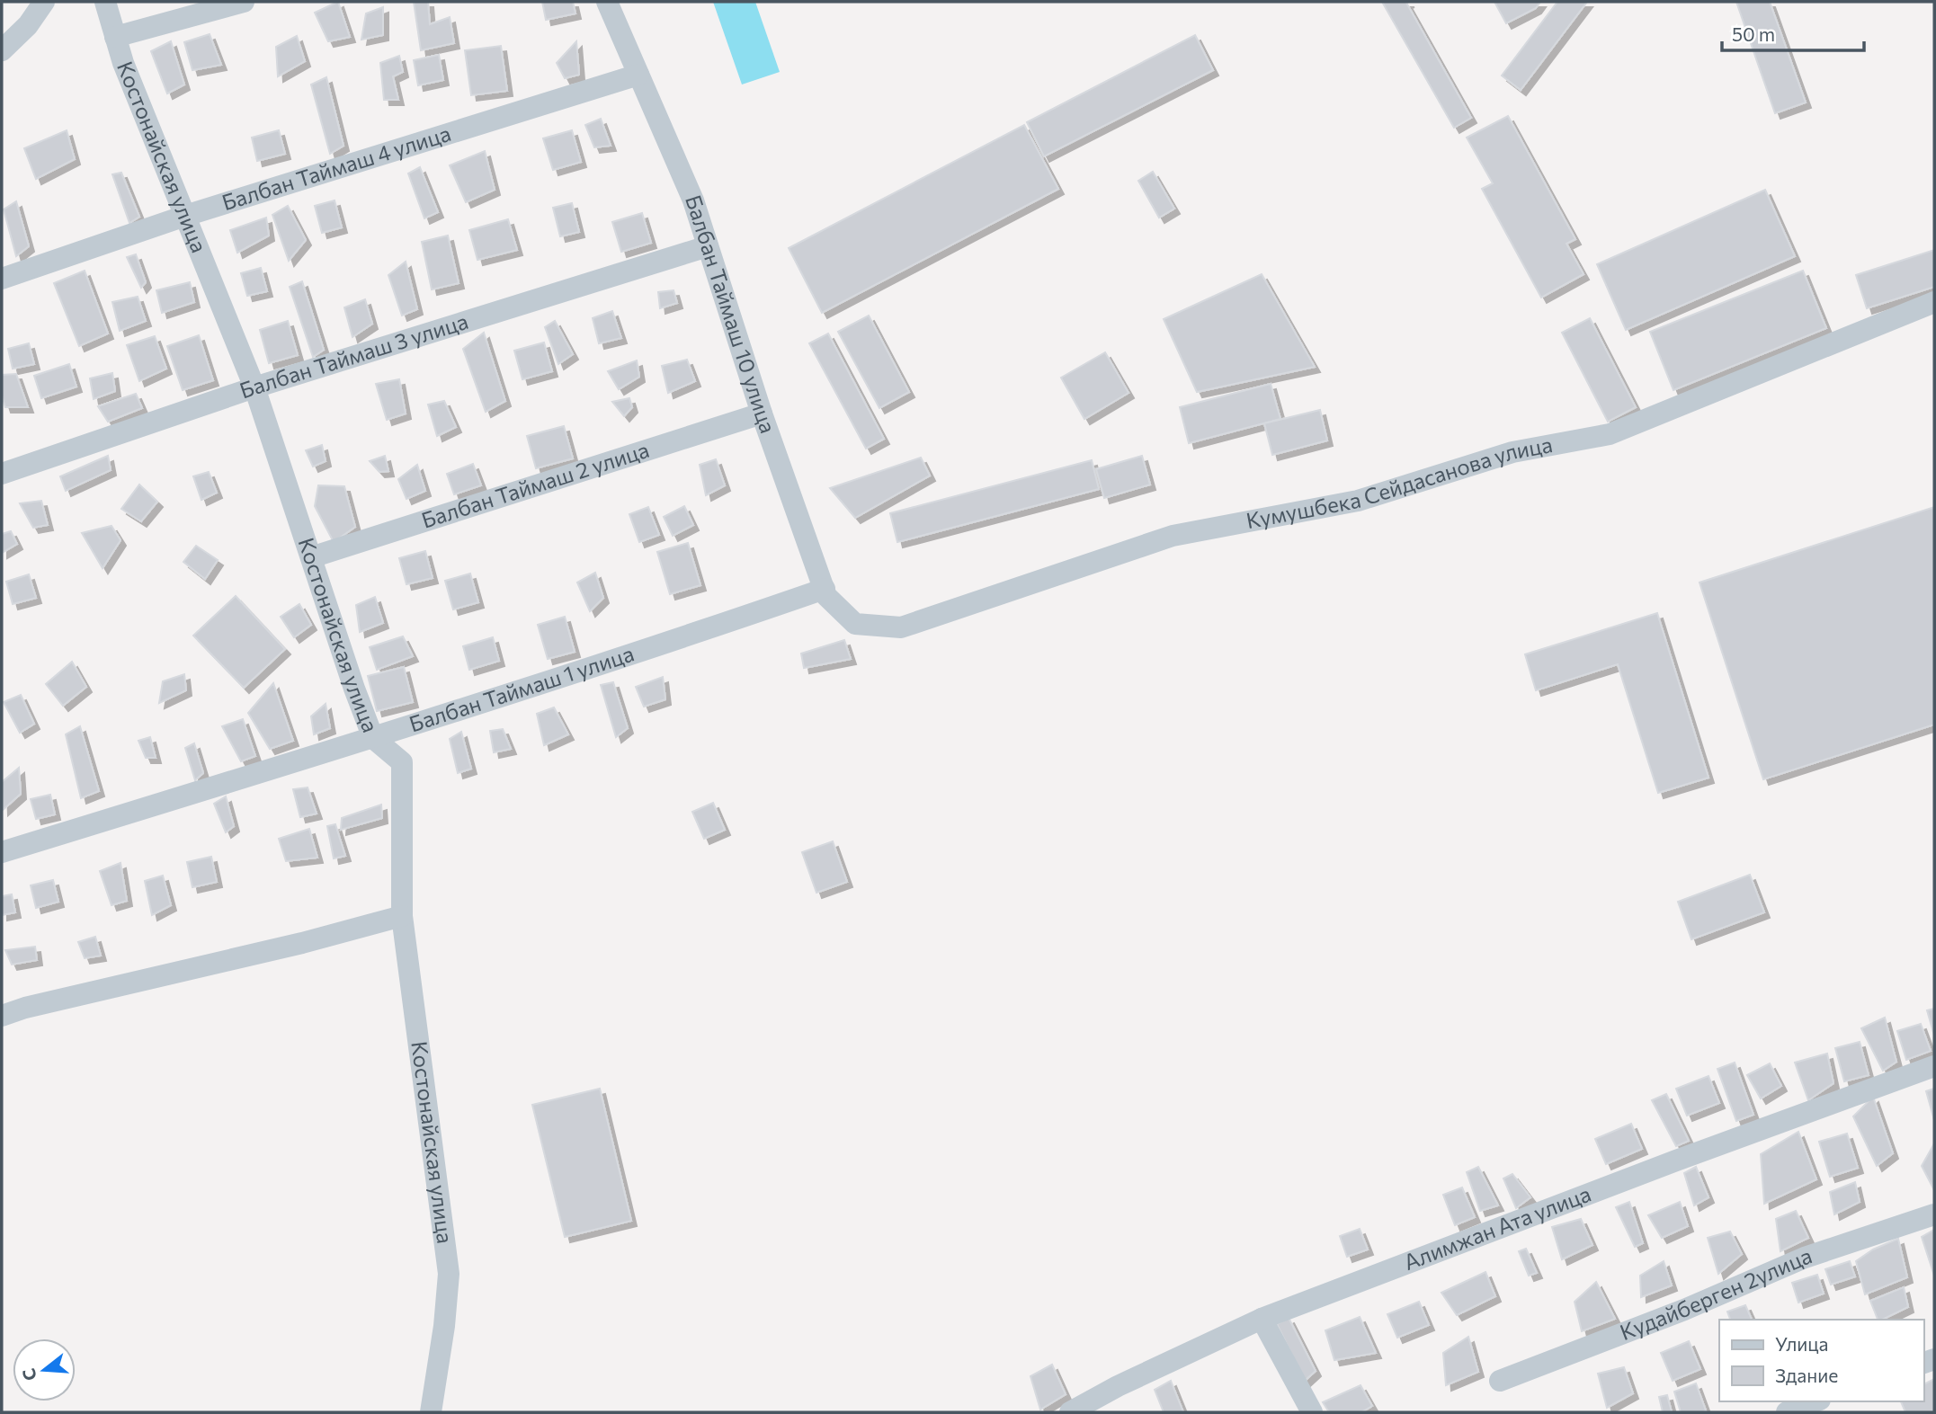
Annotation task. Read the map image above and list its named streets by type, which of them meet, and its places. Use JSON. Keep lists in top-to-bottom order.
{
  "streets": {
    "street": [
      "Костонайская улица",
      "Балбан Таймаш 4 улица",
      "Балбан Таймаш 10 улица",
      "Балбан Таймаш 3 улица",
      "Кумушбека Сейдасанова улица",
      "Балбан Таймаш 2 улица",
      "Балбан Таймаш 1 улица",
      "Алимжан Ата улица",
      "Кудайберген 2улица"
    ]
  },
  "crossings": [
    ["Костонайская улица", "Балбан Таймаш 4 улица"],
    ["Костонайская улица", "Балбан Таймаш 3 улица"],
    ["Костонайская улица", "Балбан Таймаш 2 улица"],
    ["Костонайская улица", "Балбан Таймаш 1 улица"],
    ["Балбан Таймаш 4 улица", "Балбан Таймаш 10 улица"],
    ["Балбан Таймаш 10 улица", "Балбан Таймаш 3 улица"],
    ["Балбан Таймаш 10 улица", "Кумушбека Сейдасанова улица"],
    ["Балбан Таймаш 10 улица", "Балбан Таймаш 2 улица"],
    ["Балбан Таймаш 10 улица", "Балбан Таймаш 1 улица"]
  ],
  "legend": ["Улица", "Здание"],
  "scale_bar": "50 m",
  "north": "left"
}
